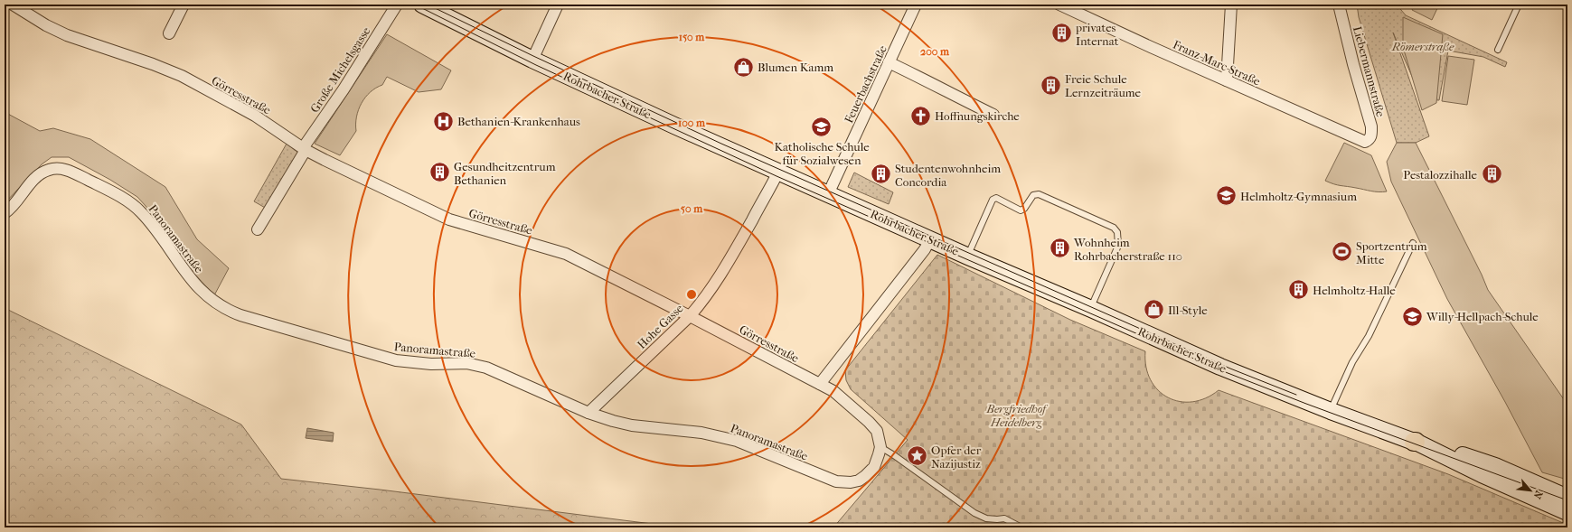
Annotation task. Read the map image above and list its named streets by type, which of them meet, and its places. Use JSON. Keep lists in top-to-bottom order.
{
  "streets": {
    "main road": ["Rohrbacher Straße"],
    "street": [
      "Franz-Marc-Straße",
      "Große Michelsgasse",
      "Liebermannstraße",
      "Feuerbachstraße",
      "Görresstraße",
      "Panoramastraße",
      "Hohe Gasse"
    ]
  },
  "crossings": [
    ["Franz-Marc-Straße", "Liebermannstraße"],
    ["Große Michelsgasse", "Görresstraße"],
    ["Feuerbachstraße", "Rohrbacher Straße"],
    ["Görresstraße", "Hohe Gasse"],
    ["Rohrbacher Straße", "Hohe Gasse"],
    ["Panoramastraße", "Hohe Gasse"]
  ],
  "parks": ["Römerstraße", "Bergfriedhof Heidelberg"],
  "places": {
    "building": [
      "privates Internat",
      "Freie Schule Lernzeiträume",
      "Gesundheitzentrum Bethanien",
      "Studentenwohnheim Concordia",
      "Pestalozzihalle",
      "Wohnheim Rohrbacherstraße 110",
      "Helmholtz-Halle"
    ],
    "shop": ["Blumen Kamm", "Ill-Style"],
    "church": ["Hoffnungskirche"],
    "hospital": ["Bethanien-Krankenhaus"],
    "school or university": ["Katholische Schule für Sozialwesen", "Helmholtz-Gymnasium", "Willy-Hellpach-Schule"],
    "sports": ["Sportzentrum Mitte"],
    "place": ["Opfer der Nazijustiz"]
  },
  "north": "bottom right",
  "rings": [
    "150 m",
    "200 m",
    "100 m",
    "50 m"
  ]
}
